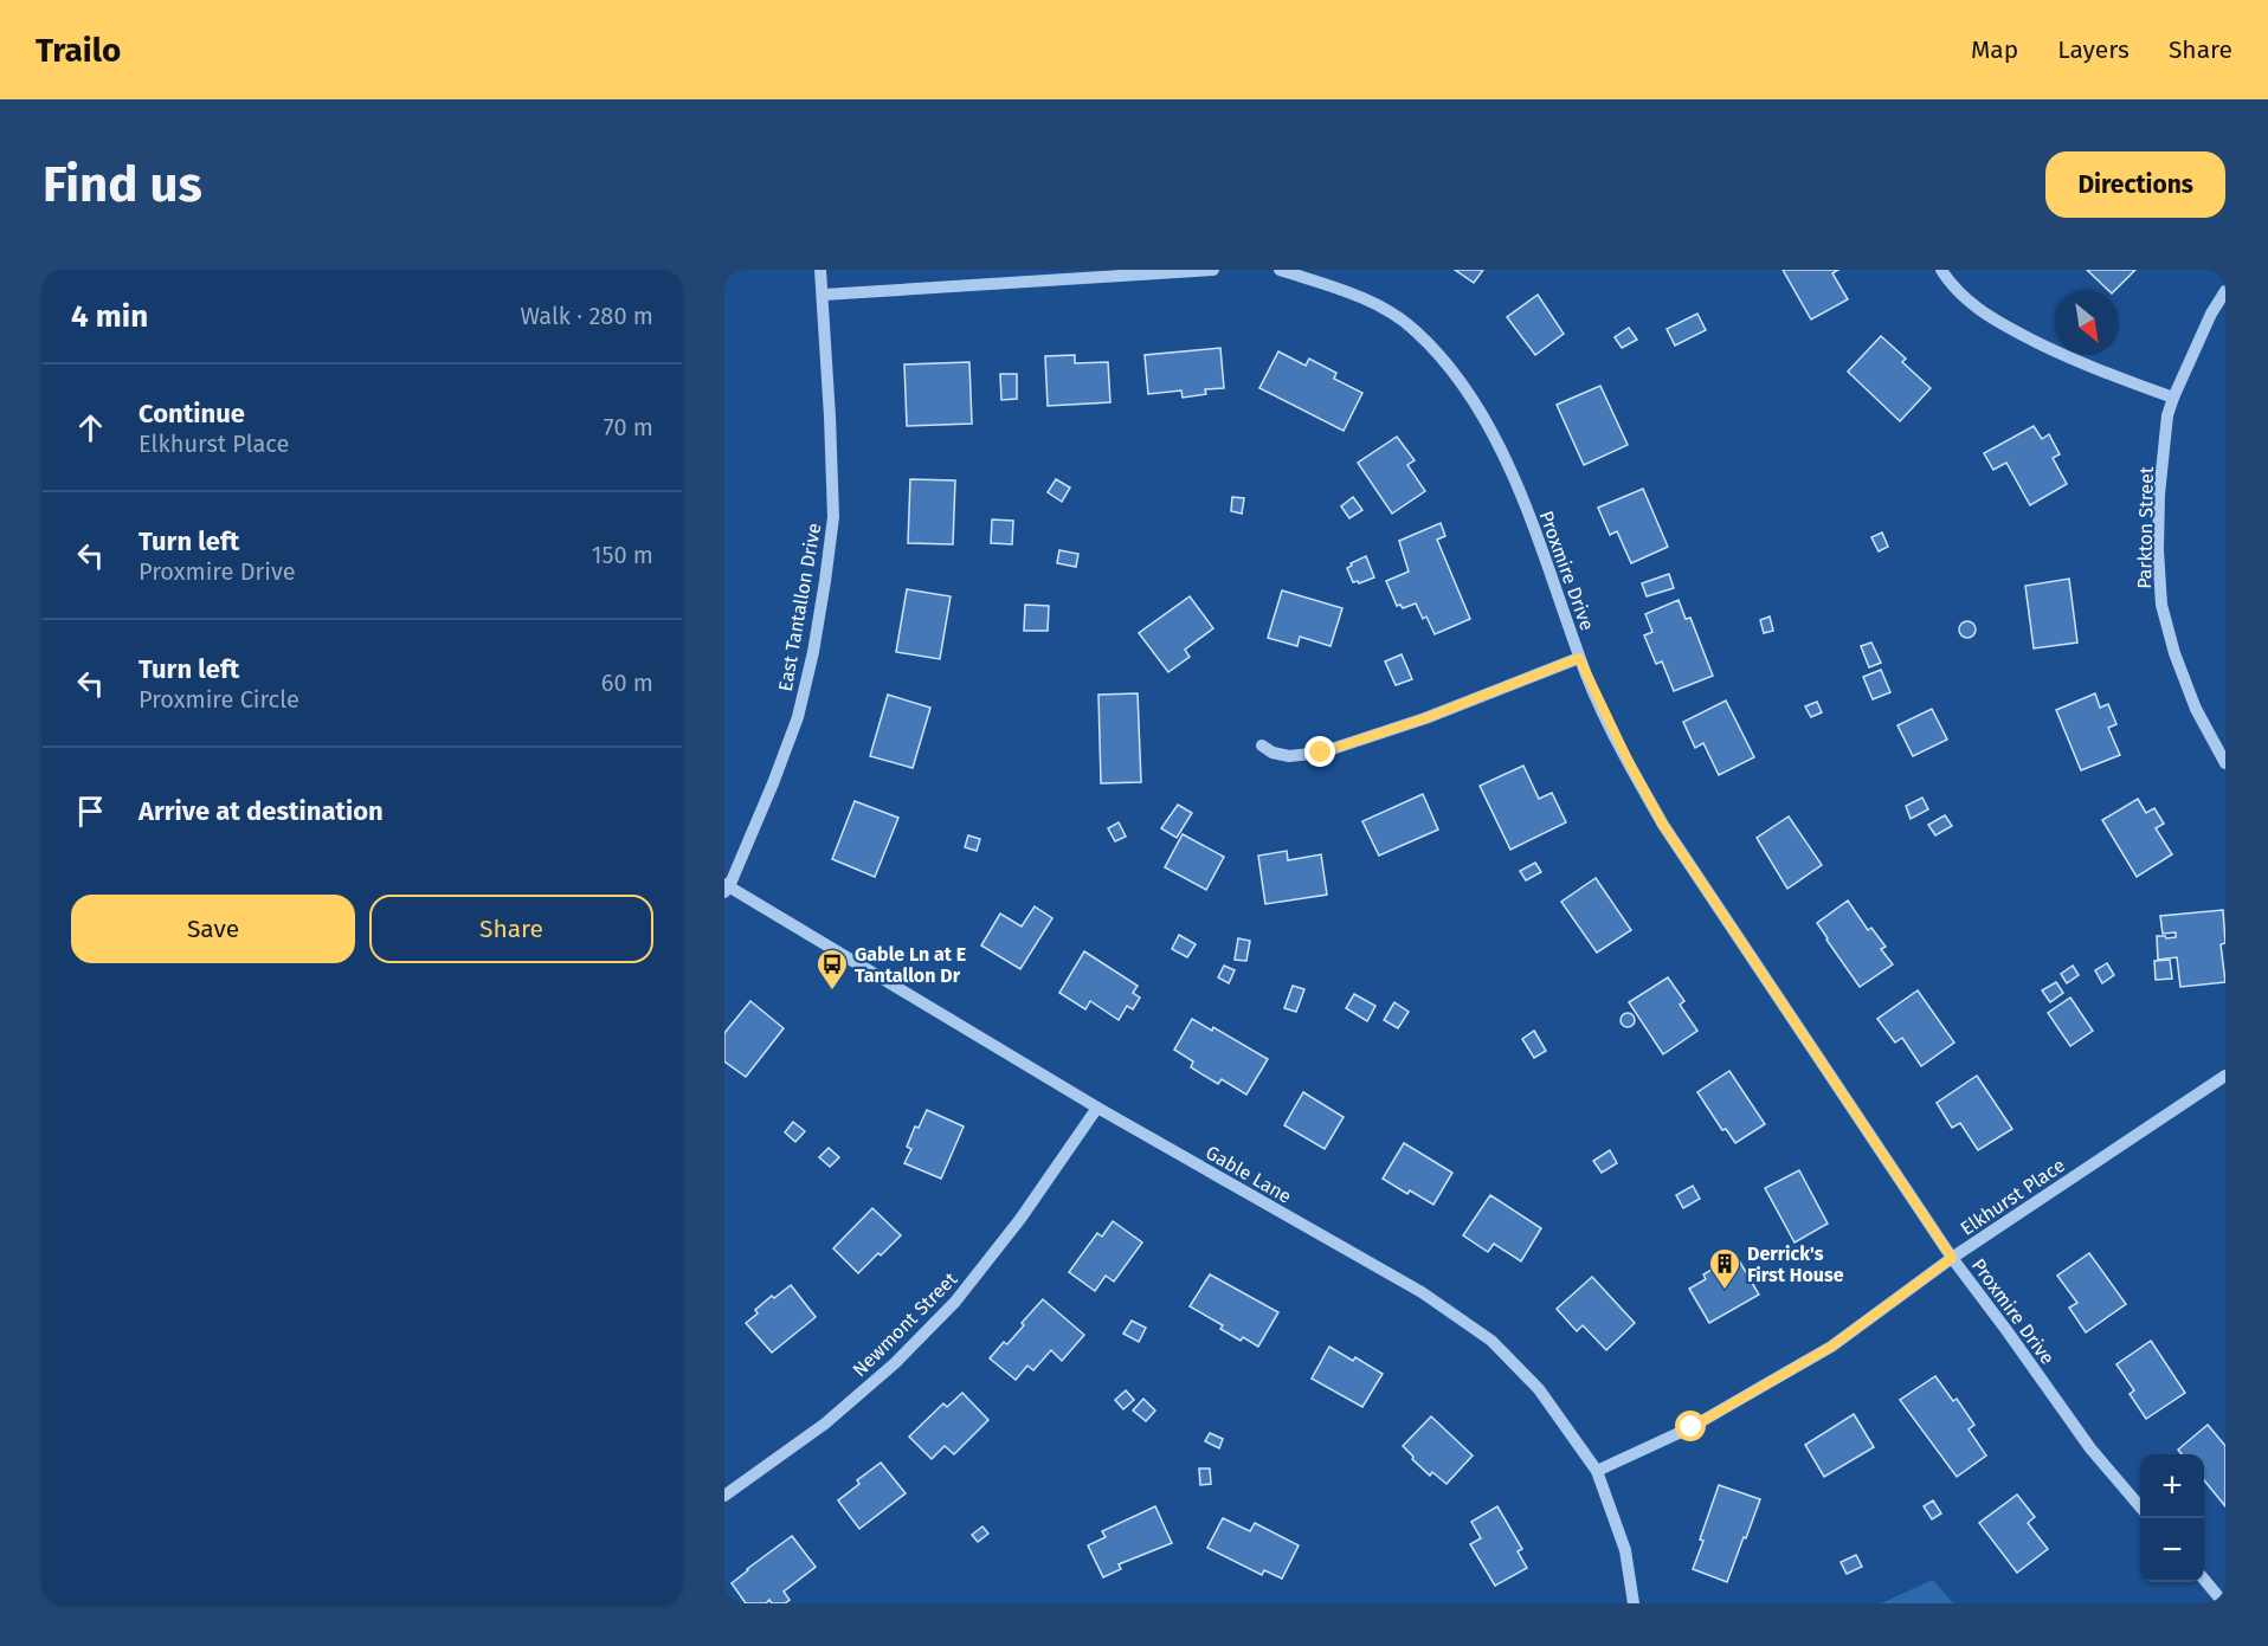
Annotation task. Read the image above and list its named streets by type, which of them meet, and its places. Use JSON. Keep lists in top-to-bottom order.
{
  "streets": {
    "street": [
      "Parkton Street",
      "Proxmire Drive",
      "East Tantallon Drive",
      "Gable Lane",
      "Elkhurst Place",
      "Newmont Street"
    ]
  },
  "crossings": [
    ["Proxmire Drive", "Elkhurst Place"],
    ["East Tantallon Drive", "Gable Lane"],
    ["Gable Lane", "Elkhurst Place"],
    ["Gable Lane", "Newmont Street"]
  ],
  "places": {
    "bus stop": ["Gable Ln at E Tantallon Dr"],
    "building": ["Derrick's First House"]
  },
  "north": "bottom right",
  "page": {
    "header": "Trailo",
    "nav": ["Map", "Layers", "Share"],
    "buttons": [
      "Directions",
      ["Save", "Share"]
    ],
    "title": "Find us",
    "heading": ["4 min", "Walk · 280 m"],
    "list": [
      ["Continue", "Elkhurst Place", "70 m"],
      ["Turn left", "Proxmire Drive", "150 m"],
      ["Turn left", "Proxmire Circle", "60 m"],
      "Arrive at destination"
    ],
    "map_buttons": ["+", "−"]
  }
}
